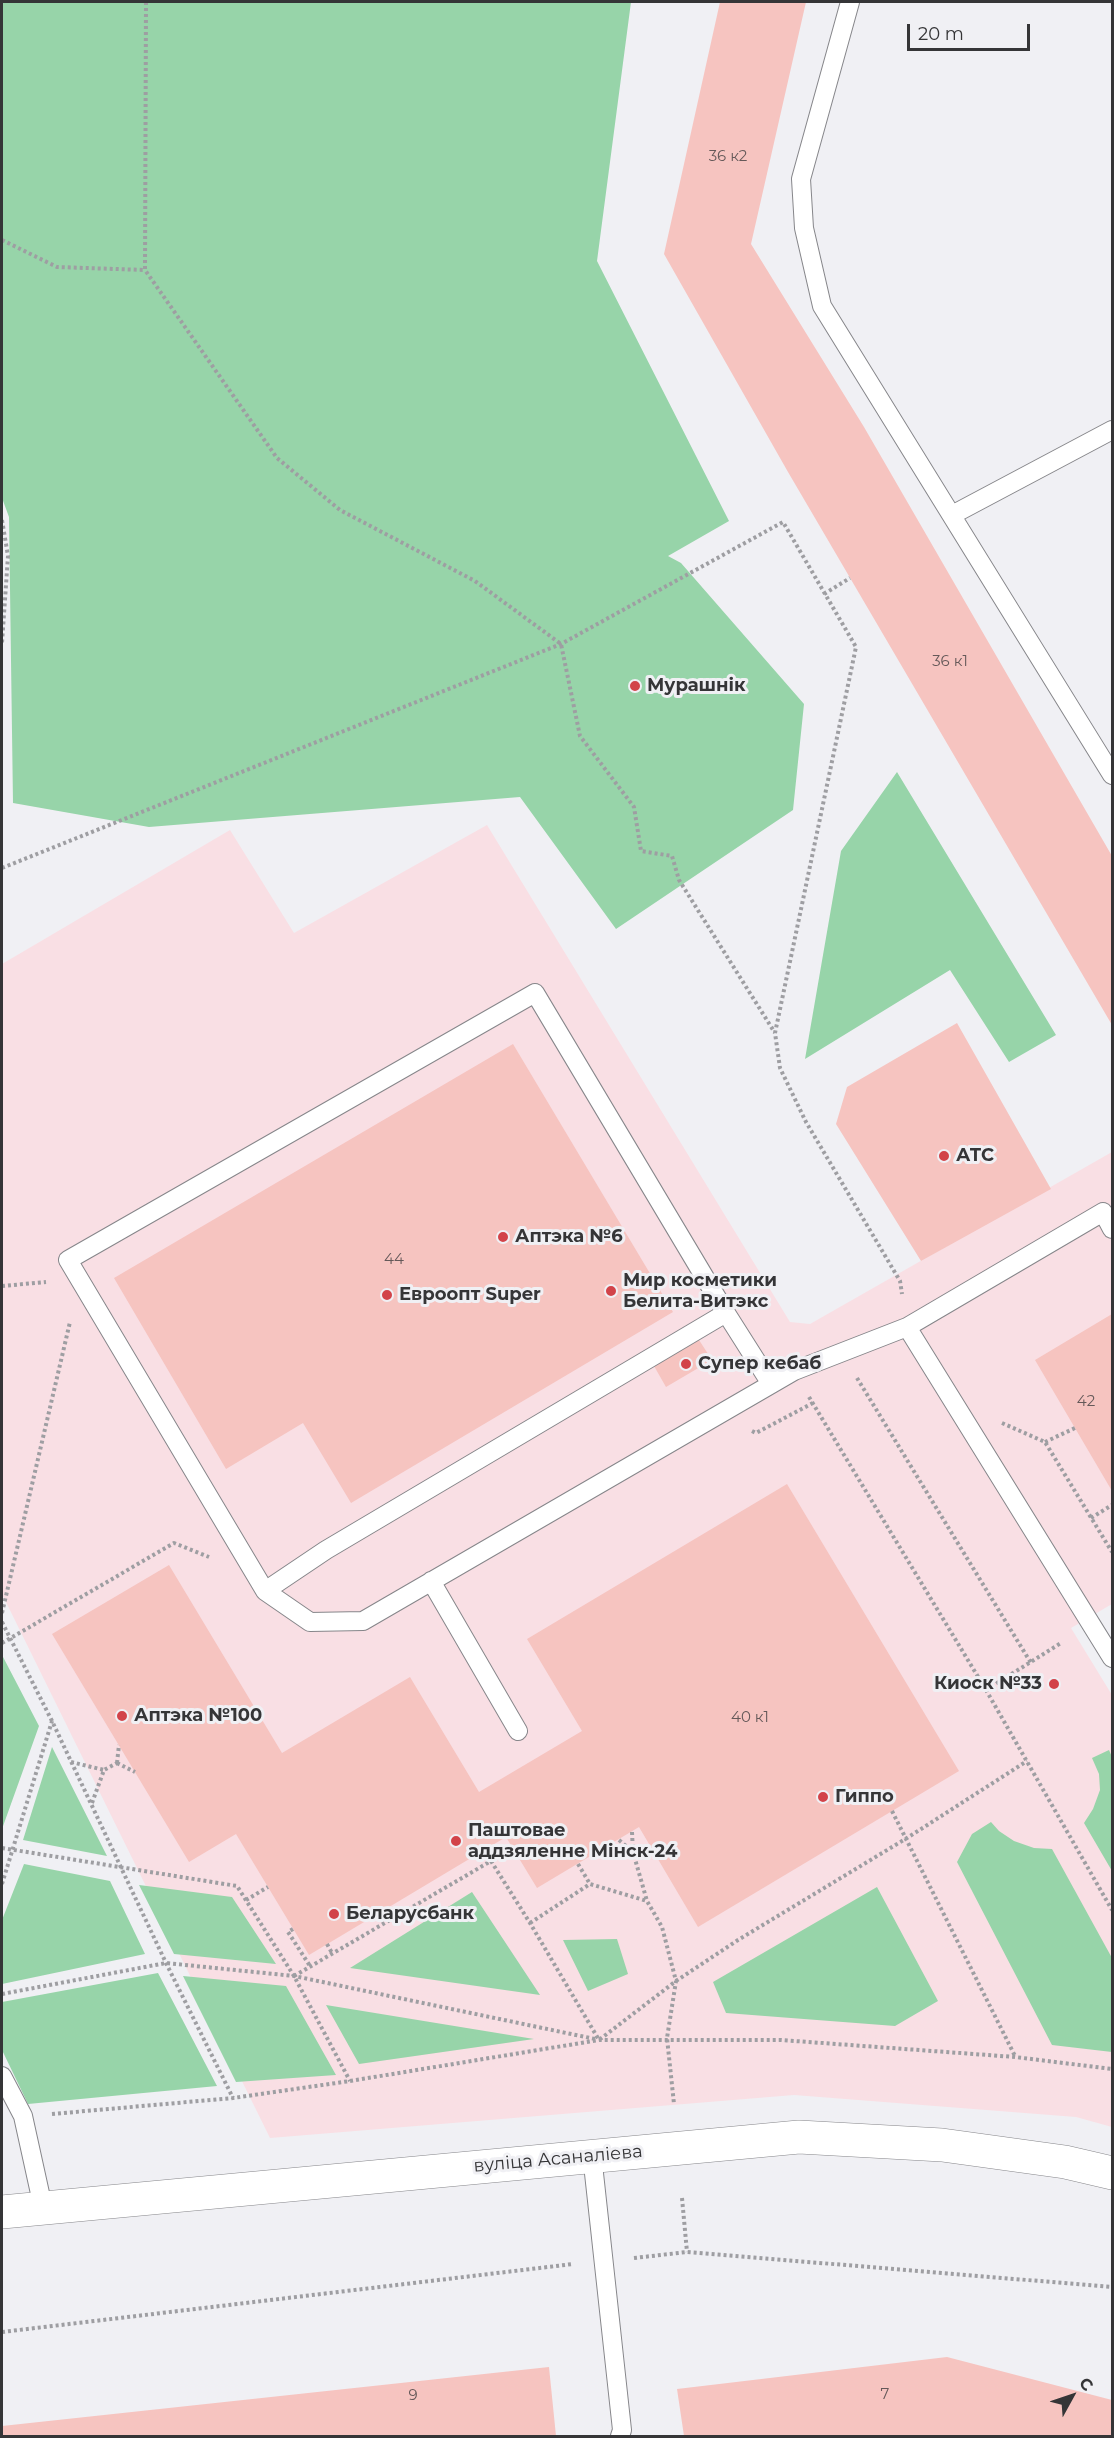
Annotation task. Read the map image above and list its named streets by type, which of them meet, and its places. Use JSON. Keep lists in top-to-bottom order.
{
  "streets": {
    "main road": ["вуліца Асаналіева"]
  },
  "places": [
    "Мурашнік",
    "АТС",
    "Аптэка №6",
    "Мир косметики Белита-Витэкс",
    "Евроопт Super",
    "Супер кебаб",
    "Киоск №33",
    "Аптэка №100",
    "Гиппо",
    "Паштовае аддзяленне Мінск-24",
    "Беларусбанк"
  ],
  "house_numbers": [
    "36 к2",
    "36 к1",
    "44",
    "42",
    "40 к1",
    "7",
    "9"
  ],
  "scale_bar": "20 m",
  "north": "top right"
}
